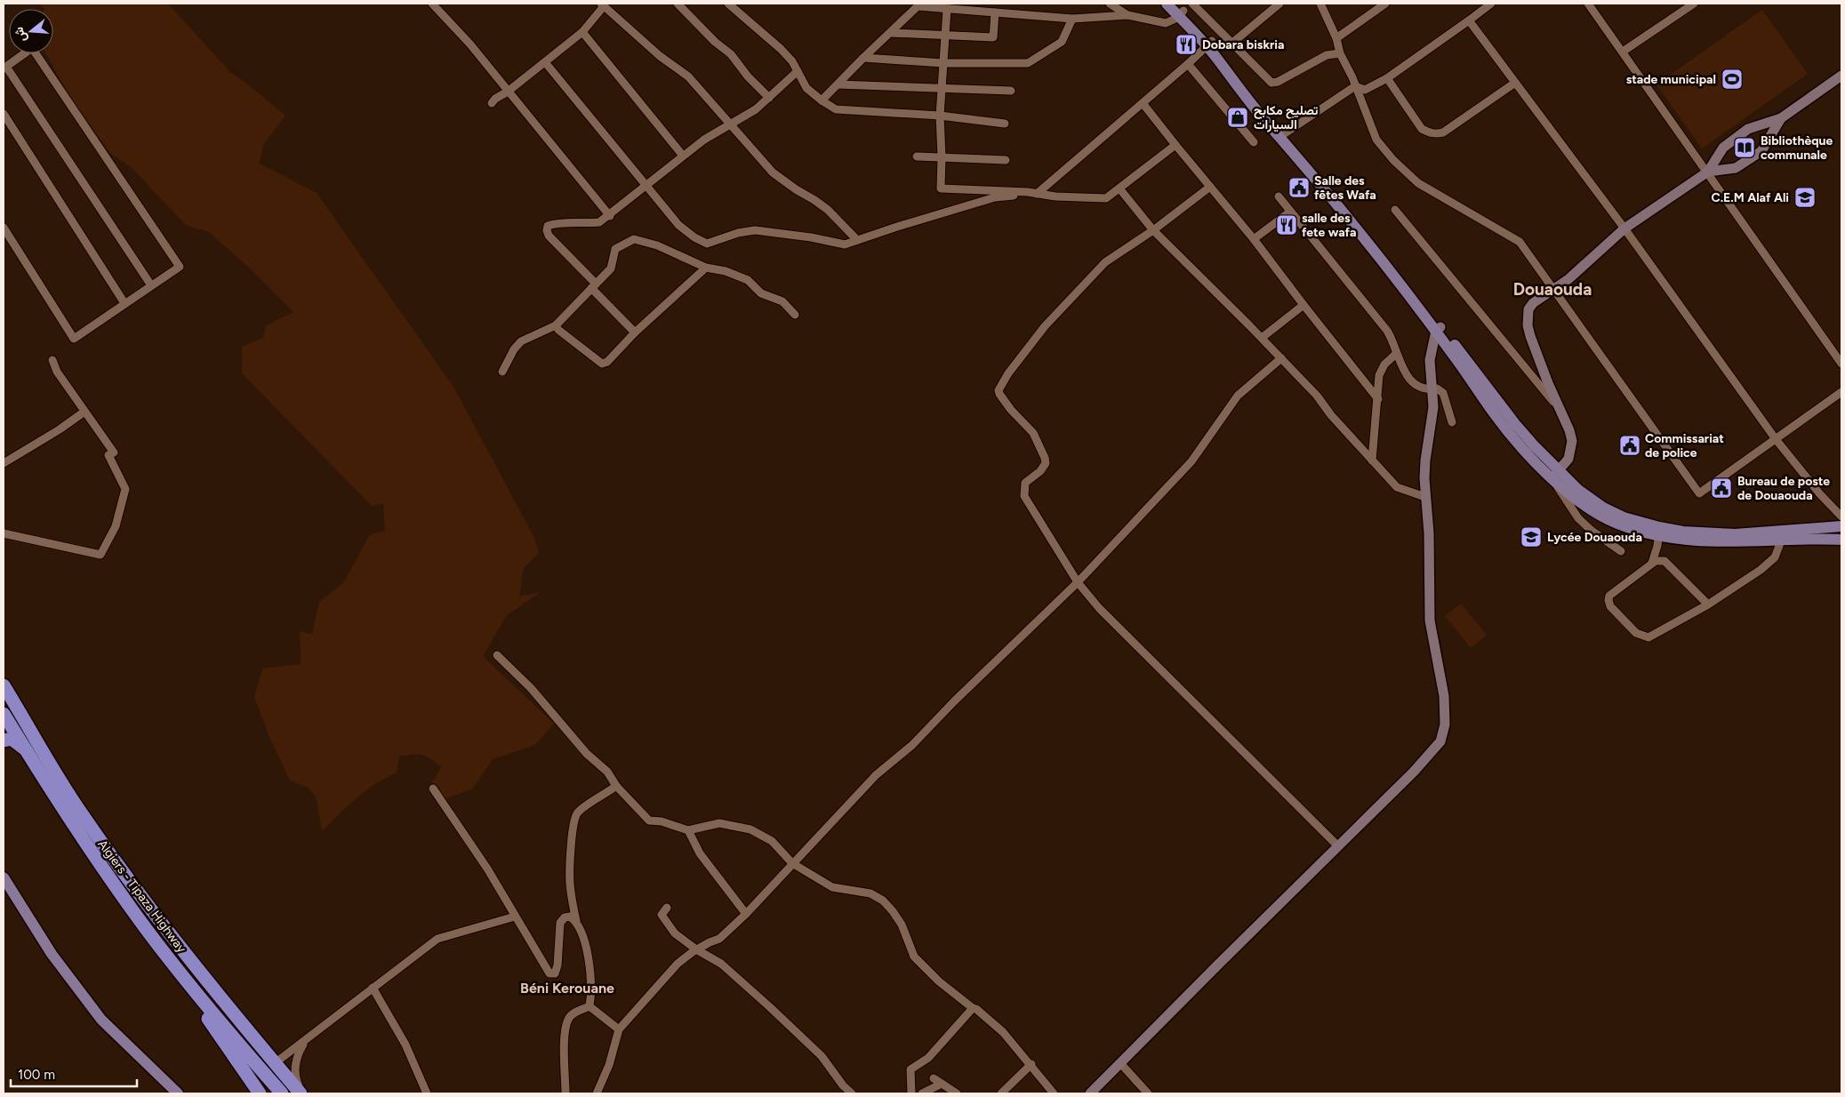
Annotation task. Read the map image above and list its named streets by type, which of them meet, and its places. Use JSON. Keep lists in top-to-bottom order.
{
  "streets": {
    "highway": ["Algiers - Tipaza Highway"]
  },
  "districts": ["Douaouda", "Béni Kerouane"],
  "places": {
    "restaurant": ["Dobara biskria", "salle des fete wafa"],
    "sports": ["stade municipal"],
    "shop": ["تصليح مكابح السيارات"],
    "library": ["Bibliothèque communale"],
    "public building": ["Salle des fêtes Wafa", "Commissariat de police", "Bureau de poste de Douaouda"],
    "school or university": ["C.E.M Alaf Ali", "Lycée Douaouda"]
  },
  "scale_bar": "100 m",
  "north": "left"
}
